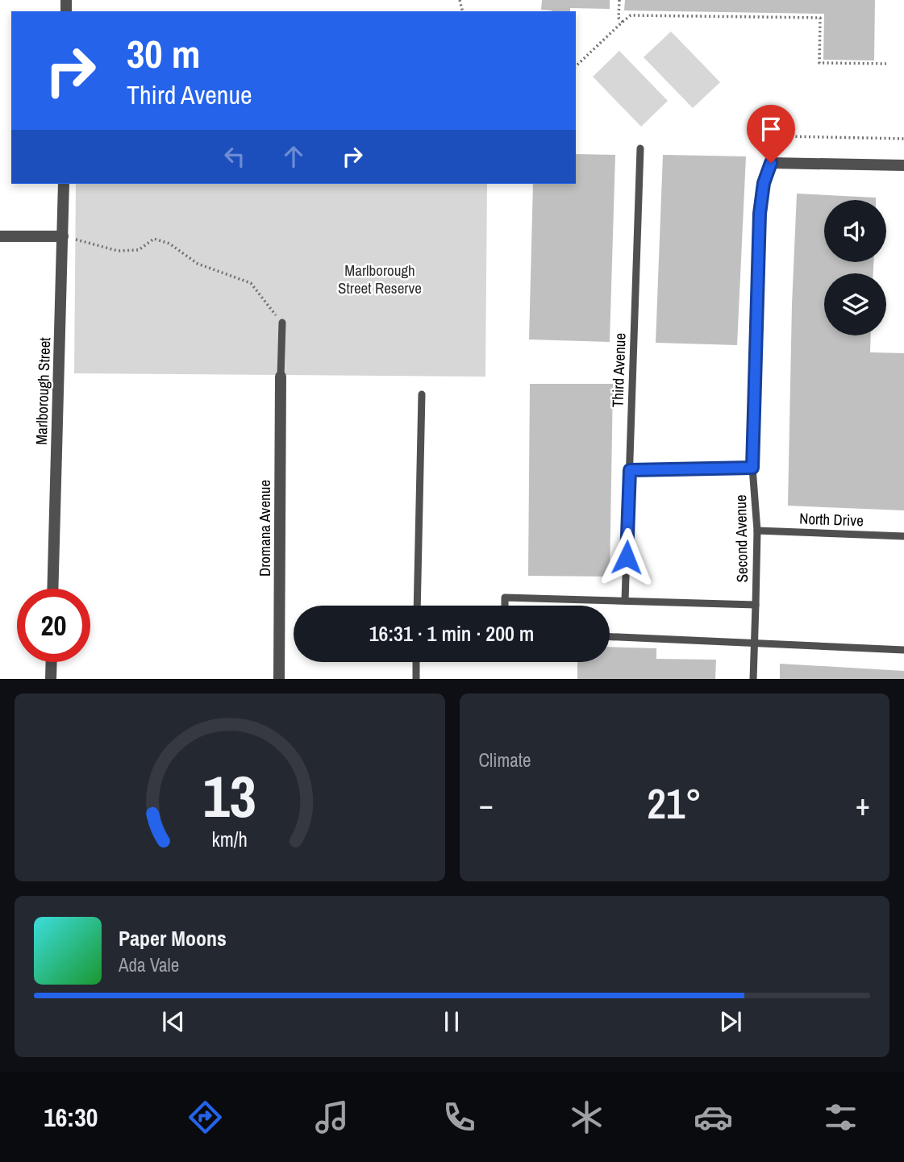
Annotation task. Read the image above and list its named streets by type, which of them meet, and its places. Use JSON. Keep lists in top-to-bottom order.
{
  "streets": {
    "street": ["Marlborough Street", "Dromana Avenue"],
    "lane": ["Third Avenue", "North Drive", "Second Avenue"]
  },
  "crossings": [
    ["Third Avenue", "Second Avenue"],
    ["North Drive", "Second Avenue"]
  ],
  "parks": ["Marlborough Street Reserve"],
  "page": {
    "turn": ["30 m", "Third Avenue"],
    "limit": "20",
    "trip": "16:31 · 1 min · 200 m",
    "tile": "Climate",
    "heat": ["−", "21°", "+"],
    "song": ["Paper Moons", "Ada Vale"],
    "tabs": "16:30",
    "gauge": ["13", "km/h"]
  }
}
